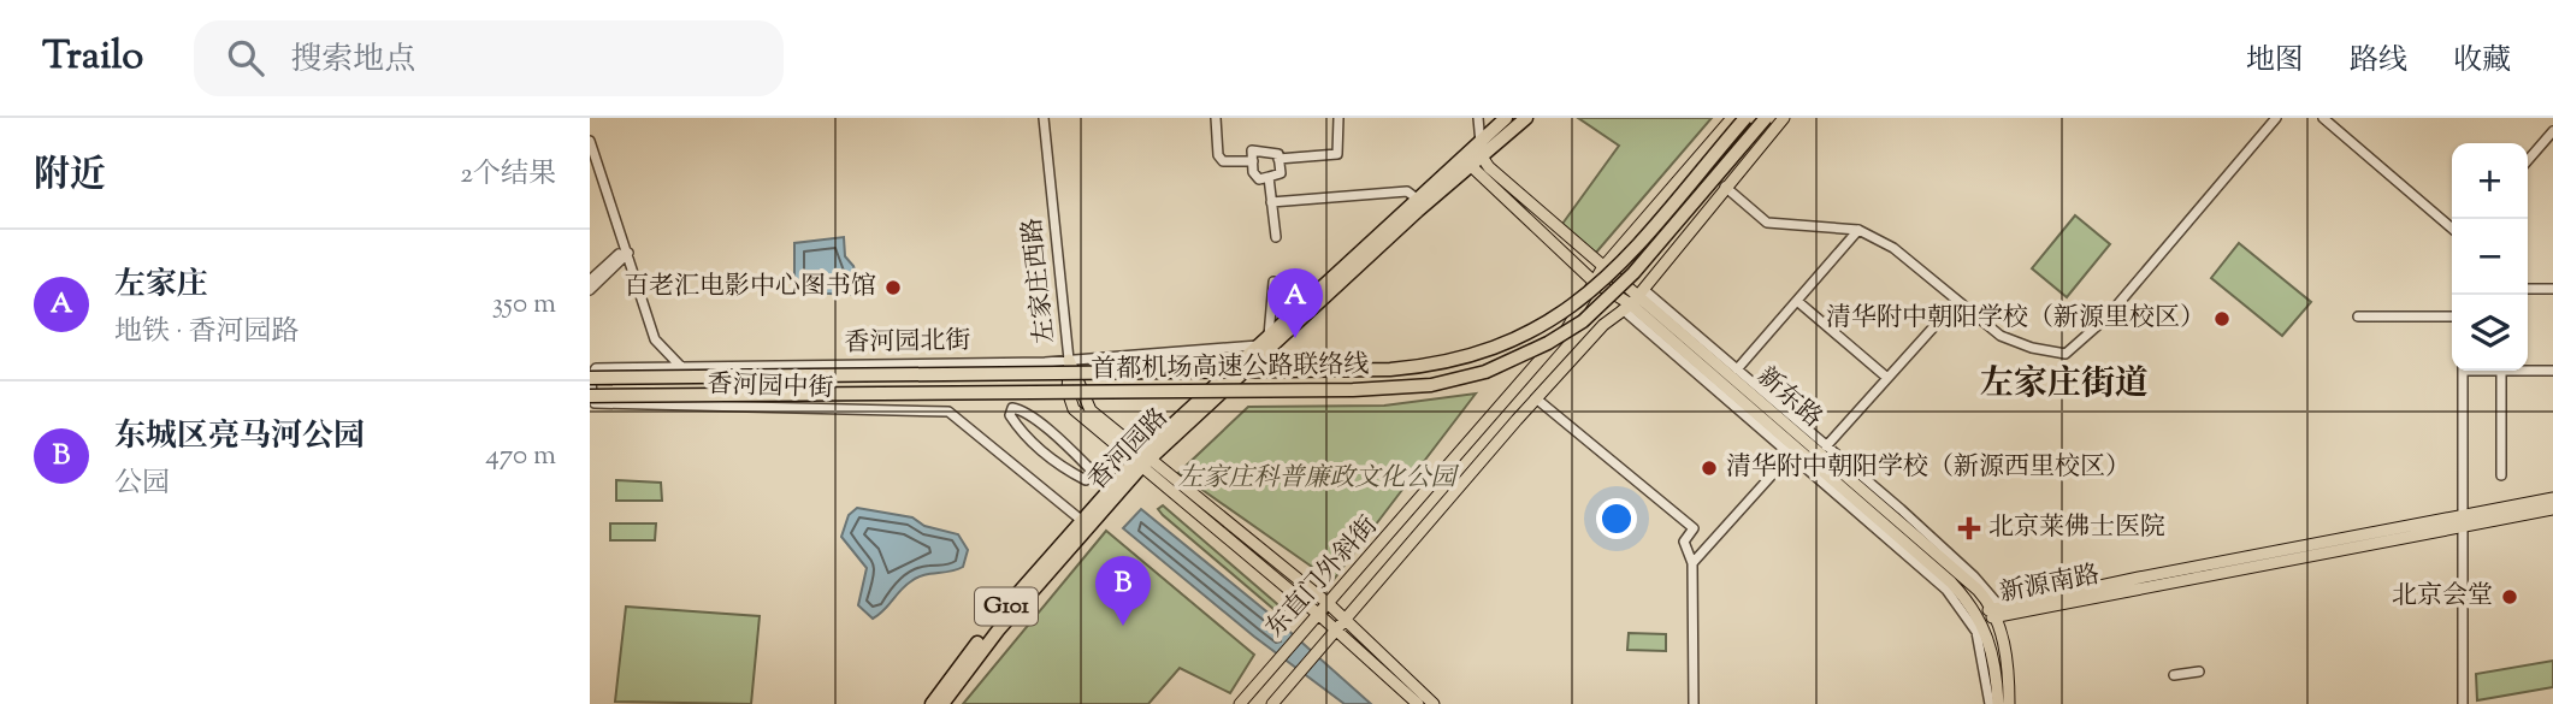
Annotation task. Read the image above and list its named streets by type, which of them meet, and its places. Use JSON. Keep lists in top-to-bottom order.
{
  "streets": {
    "highway": ["首都机场高速公路联络线", "香河园路", "G101"],
    "main road": [
      "左家庄西路",
      "新东路",
      "东直门外斜街",
      "新源南路"
    ],
    "street": ["香河园北街", "香河园中街"]
  },
  "crossings": [
    ["左家庄西路", "香河园北街"],
    ["左家庄西路", "香河园路"],
    ["香河园北街", "首都机场高速公路联络线"],
    ["香河园北街", "香河园中街"],
    ["香河园北街", "香河园路"],
    ["首都机场高速公路联络线", "香河园中街"],
    ["香河园中街", "香河园路"],
    ["新东路", "香河园路"],
    ["新东路", "东直门外斜街"],
    ["新东路", "新源南路"]
  ],
  "districts": ["左家庄街道"],
  "parks": ["左家庄科普廉政文化公园"],
  "places": {
    "other": [
      "百老汇电影中心图书馆",
      "清华附中朝阳学校（新源里校区）",
      "清华附中朝阳学校（新源西里校区）",
      "北京会堂"
    ],
    "health": ["北京莱佛士医院"]
  },
  "page": {
    "header": "Trailo",
    "search": "搜索地点",
    "nav": ["地图", "路线", "收藏"],
    "heading": ["附近", "2个结果"],
    "map_buttons": ["+", "−"],
    "list": [
      {
        "mark": "A",
        "name": "左家庄",
        "note": "地铁 · 香河园路",
        "value": "350 m"
      },
      {
        "mark": "B",
        "name": "东城区亮马河公园",
        "note": "公园",
        "value": "470 m"
      }
    ],
    "pins": ["A", "B"]
  }
}
